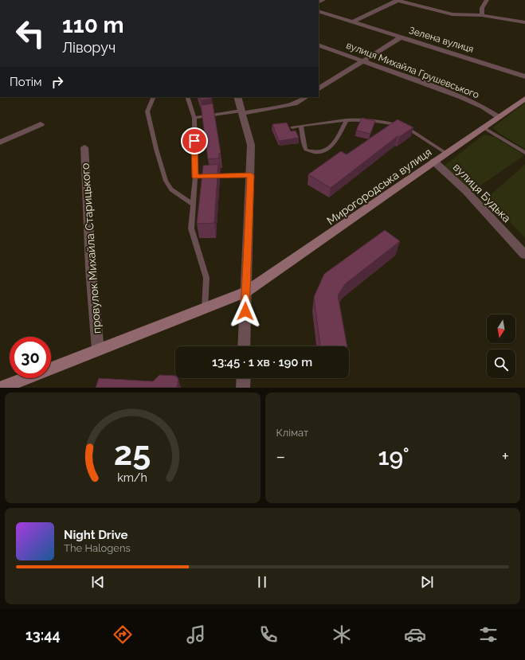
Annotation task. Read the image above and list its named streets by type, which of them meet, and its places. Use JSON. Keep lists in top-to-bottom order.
{
  "streets": {
    "street": [
      "Зелена вулиця",
      "вулиця Михайла Грушевського",
      "Мирогородська вулиця",
      "вулиця Будька",
      "провулок Михайла Старицького"
    ]
  },
  "crossings": [
    ["вулиця Михайла Грушевського", "Мирогородська вулиця"],
    ["Мирогородська вулиця", "вулиця Будька"],
    ["Мирогородська вулиця", "провулок Михайла Старицького"]
  ],
  "north": "bottom",
  "page": {
    "turn": ["110 m", "Ліворуч"],
    "then": "Потім",
    "limit": "30",
    "trip": "13:45 · 1 хв · 190 m",
    "tile": "Клімат",
    "heat": ["−", "19°", "+"],
    "song": ["Night Drive", "The Halogens"],
    "tabs": "13:44",
    "gauge": ["25", "km/h"]
  }
}
